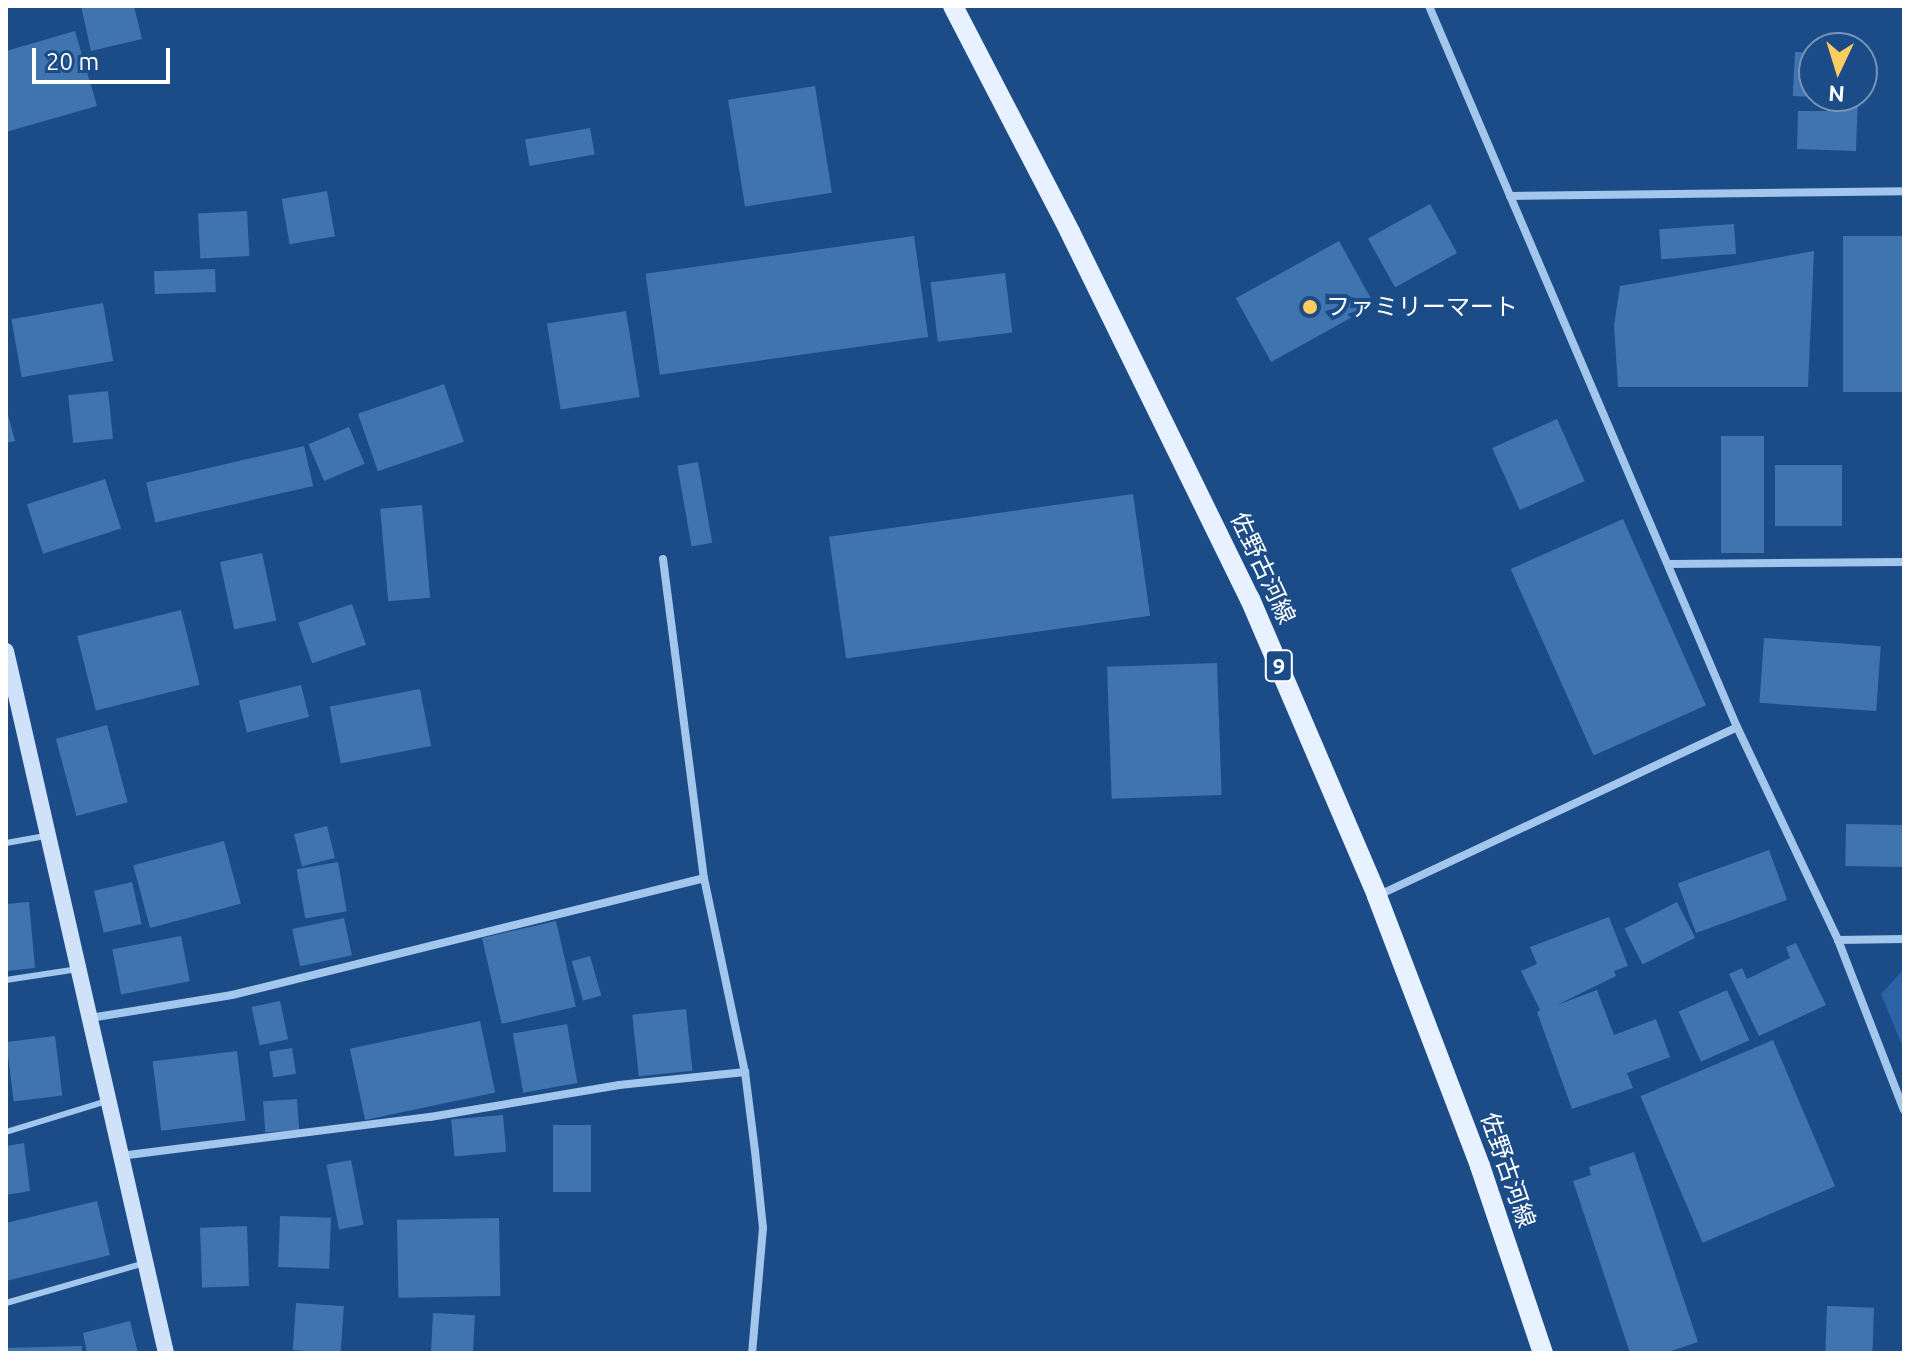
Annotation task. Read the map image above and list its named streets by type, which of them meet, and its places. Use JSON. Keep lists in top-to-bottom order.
{
  "streets": {
    "main road": ["佐野古河線", "9"]
  },
  "places": ["ファミリーマート"],
  "scale_bar": "20 m",
  "north": "bottom"
}
